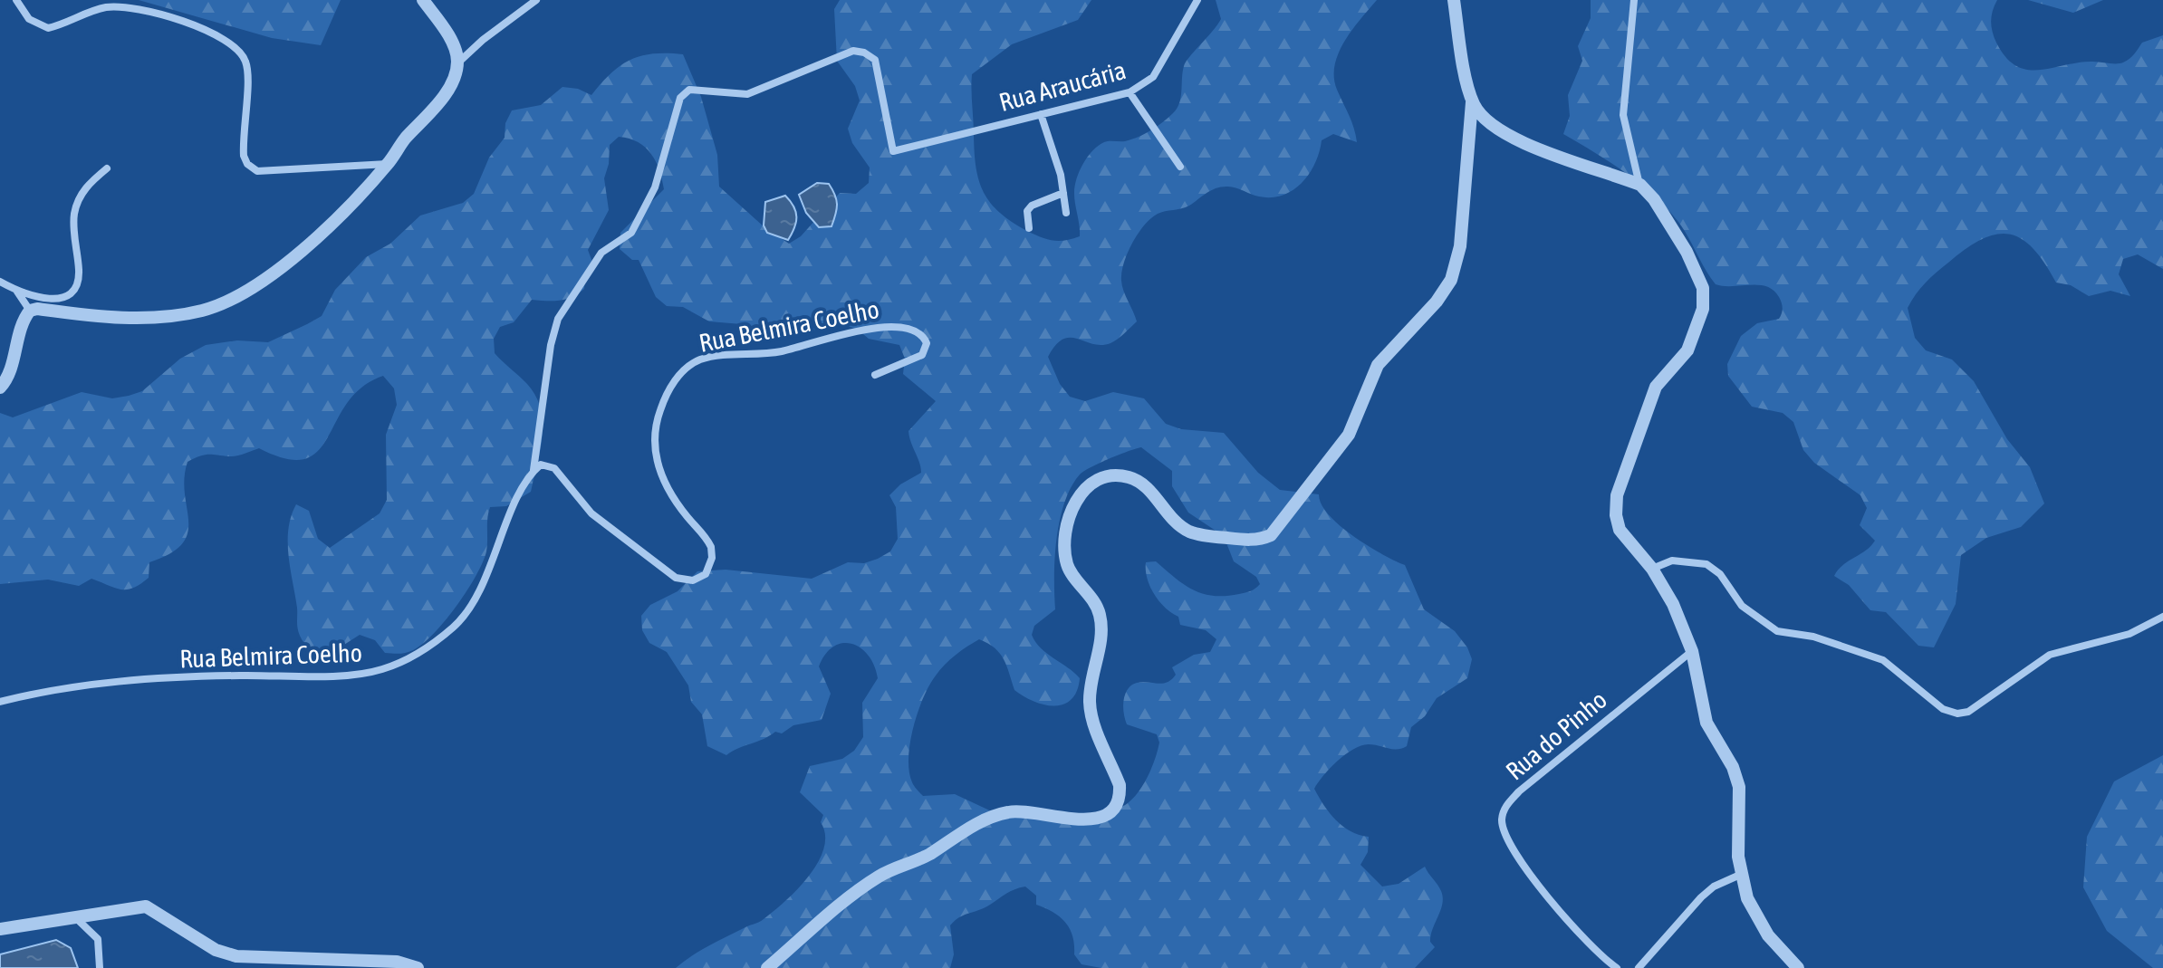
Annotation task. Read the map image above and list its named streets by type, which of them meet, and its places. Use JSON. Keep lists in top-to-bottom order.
{
  "streets": {
    "street": ["Rua Araucária", "Rua Belmira Coelho", "Rua do Pinho"]
  },
  "crossings": [
    ["Rua Araucária", "Rua Belmira Coelho"]
  ]
}
